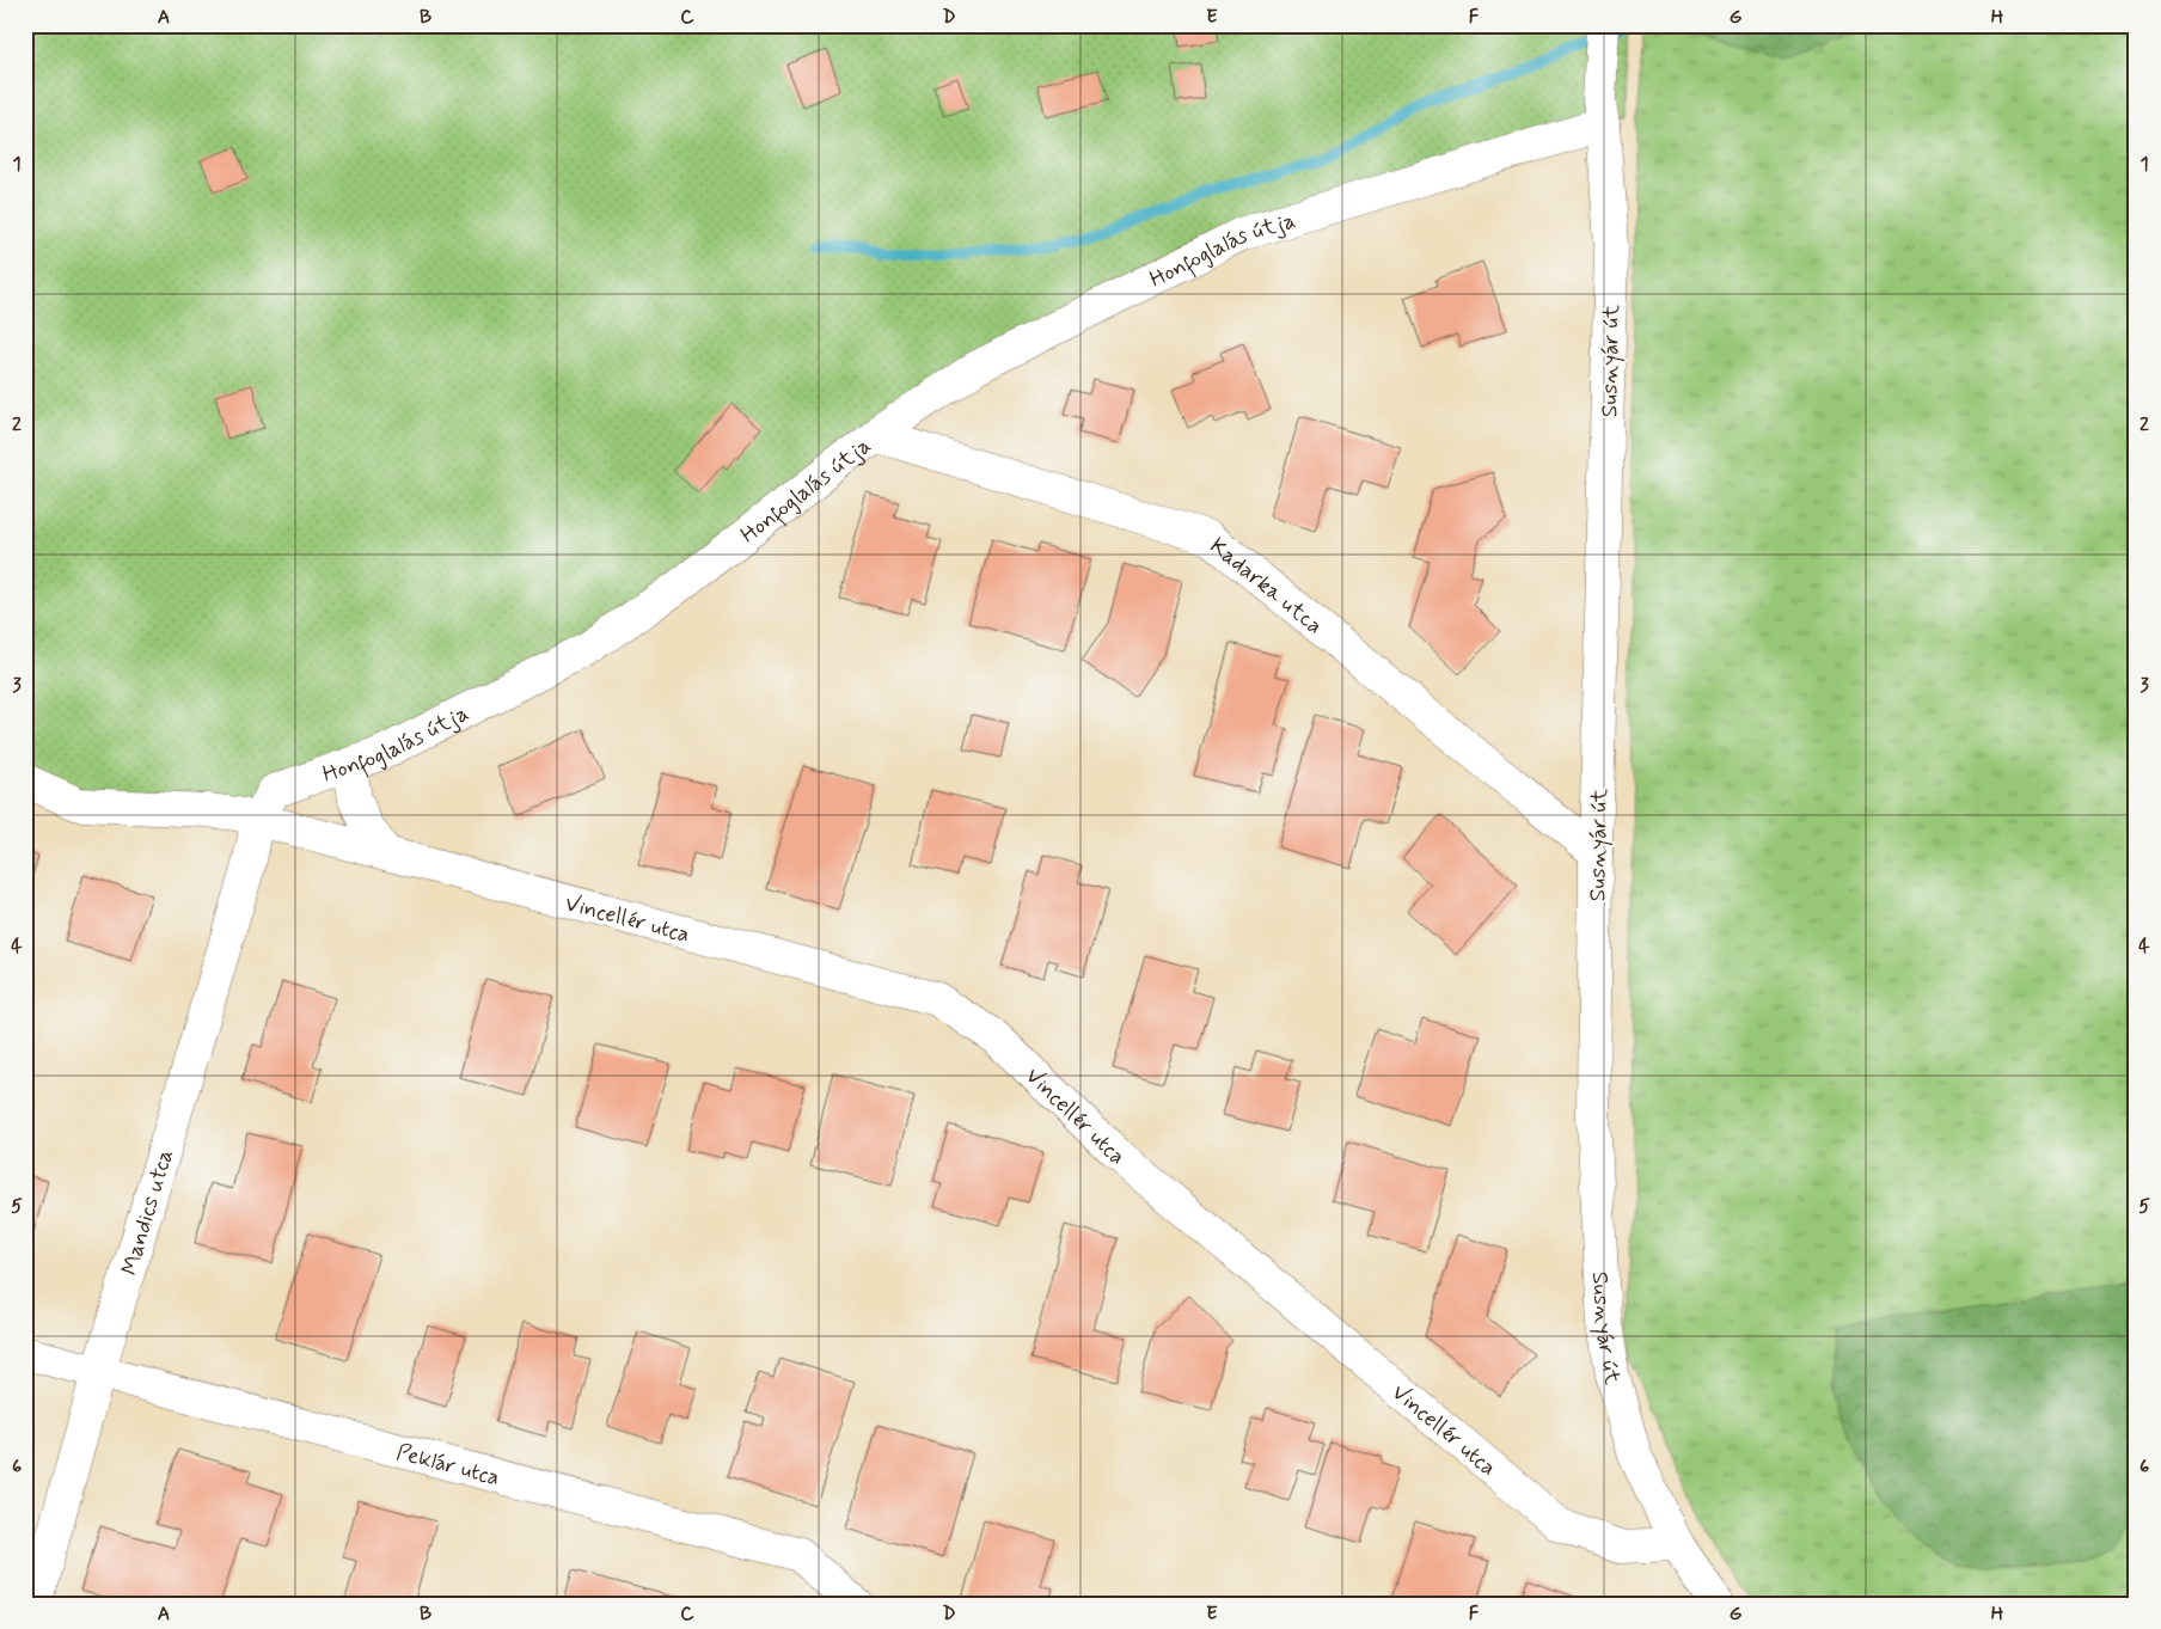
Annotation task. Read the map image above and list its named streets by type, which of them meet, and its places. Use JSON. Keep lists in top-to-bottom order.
{
  "streets": {
    "street": [
      "Honfoglalás útja",
      "Susnyár út",
      "Kadarka utca",
      "Vincellér utca",
      "Mandics utca",
      "Peklár utca"
    ]
  },
  "crossings": [
    ["Honfoglalás útja", "Susnyár út"],
    ["Honfoglalás útja", "Kadarka utca"],
    ["Honfoglalás útja", "Vincellér utca"],
    ["Honfoglalás útja", "Mandics utca"],
    ["Susnyár út", "Kadarka utca"],
    ["Susnyár út", "Vincellér utca"],
    ["Vincellér utca", "Mandics utca"],
    ["Mandics utca", "Peklár utca"]
  ],
  "grid": {
    "columns": [
      "A",
      "B",
      "C",
      "D",
      "E",
      "F",
      "G",
      "H"
    ],
    "rows": [
      "1",
      "2",
      "3",
      "4",
      "5",
      "6"
    ]
  }
}
